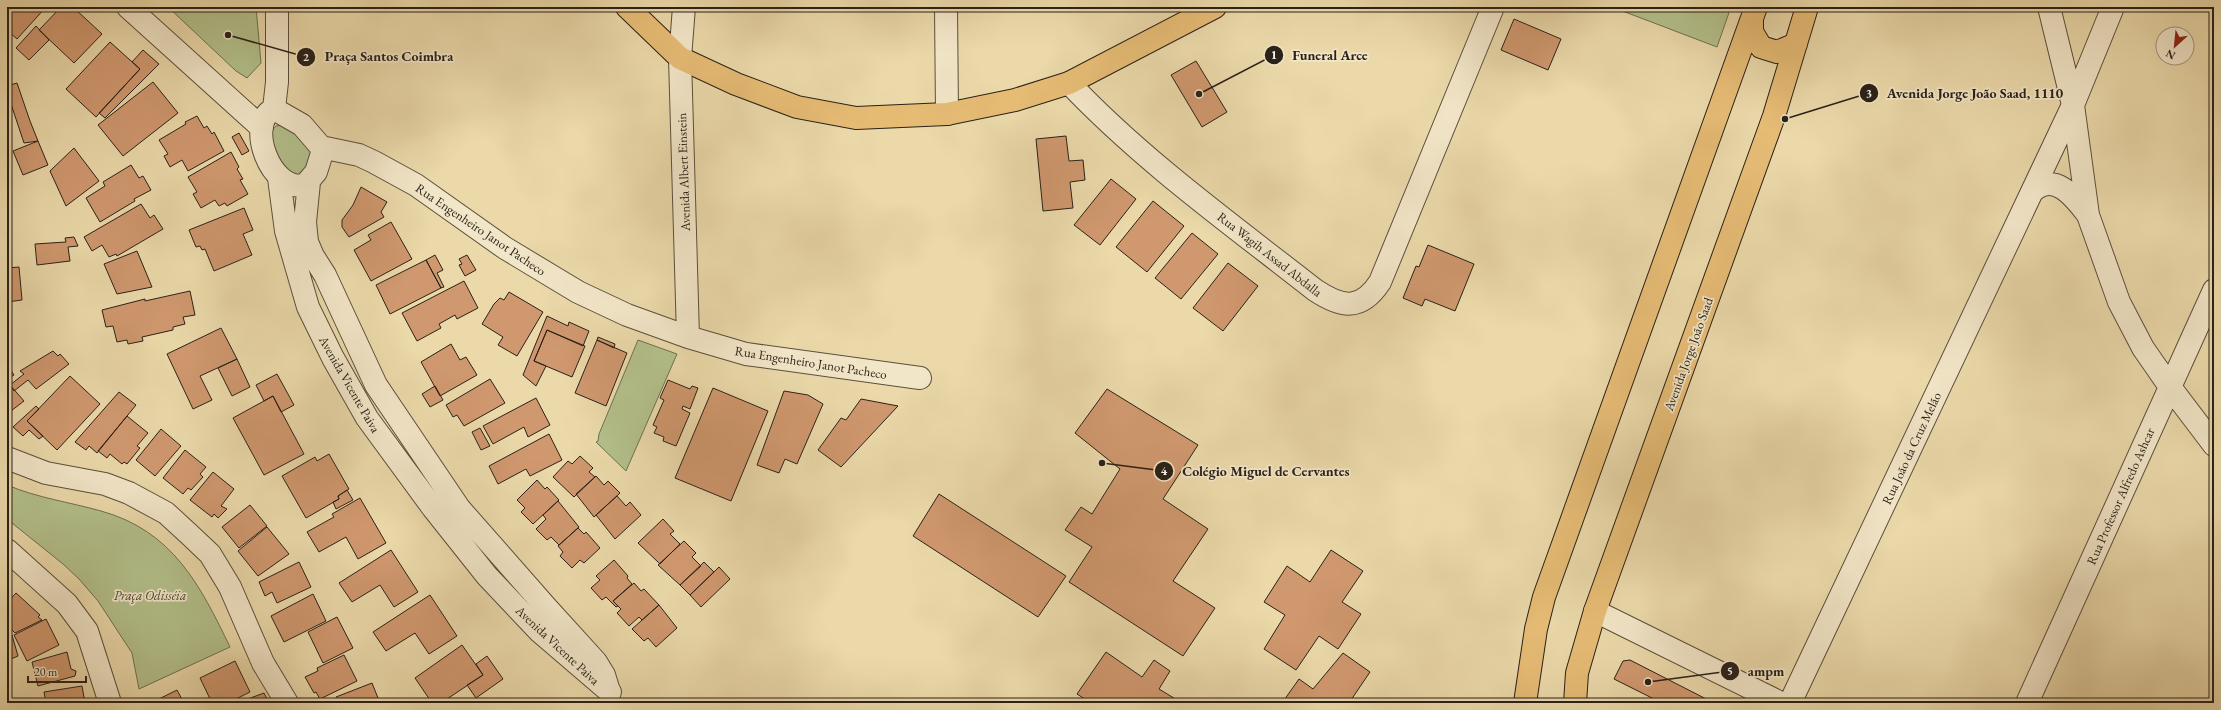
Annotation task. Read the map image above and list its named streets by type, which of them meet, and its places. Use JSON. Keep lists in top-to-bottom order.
{
  "streets": {
    "main road": ["Avenida Jorge João Saad"],
    "street": [
      "Avenida Albert Einstein",
      "Rua Engenheiro Janot Pacheco",
      "Rua Wagih Assad Abdalla",
      "Avenida Vicente Paiva",
      "Rua João da Cruz Melão",
      "Rua Professor Alfredo Ashcar"
    ]
  },
  "crossings": [
    ["Avenida Albert Einstein", "Rua Engenheiro Janot Pacheco"],
    ["Rua Engenheiro Janot Pacheco", "Avenida Vicente Paiva"]
  ],
  "parks": ["Praça Odisséia"],
  "places": [
    "Praça Santos Coimbra",
    "Funeral Arce",
    "Avenida Jorge João Saad, 1110",
    "Colégio Miguel de Cervantes",
    "ampm"
  ],
  "scale_bar": "20 m",
  "north": "bottom left"
}
